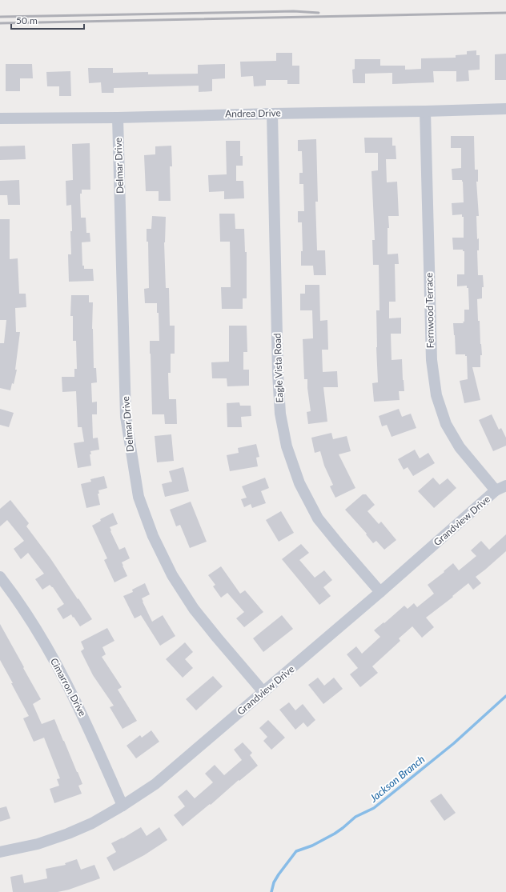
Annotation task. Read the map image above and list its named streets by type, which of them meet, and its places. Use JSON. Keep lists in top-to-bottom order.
{
  "streets": {
    "street": [
      "Andrea Drive",
      "Delmar Drive",
      "Fernwood Terrace",
      "Eagle Vista Road",
      "Grandview Drive",
      "Cimarron Drive"
    ]
  },
  "crossings": [
    ["Andrea Drive", "Delmar Drive"],
    ["Andrea Drive", "Fernwood Terrace"],
    ["Andrea Drive", "Eagle Vista Road"],
    ["Delmar Drive", "Grandview Drive"],
    ["Fernwood Terrace", "Grandview Drive"],
    ["Eagle Vista Road", "Grandview Drive"],
    ["Grandview Drive", "Cimarron Drive"]
  ],
  "water": ["Jackson Branch"],
  "scale_bar": "50 m"
}
